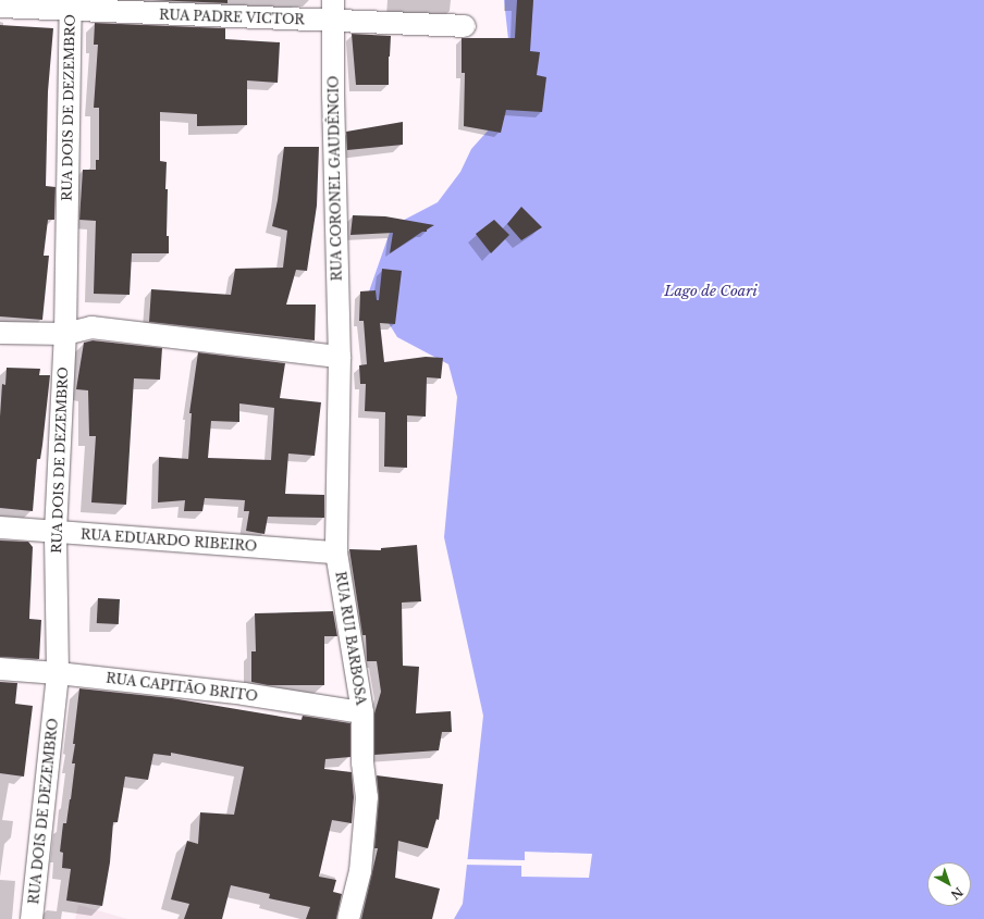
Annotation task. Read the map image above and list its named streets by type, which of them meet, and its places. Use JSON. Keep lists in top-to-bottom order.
{
  "streets": {
    "street": [
      "RUA PADRE VICTOR",
      "RUA DOIS DE DEZEMBRO",
      "RUA CORONEL GAUDÊNCIO",
      "RUA EDUARDO RIBEIRO",
      "RUA RUI BARBOSA",
      "RUA CAPITÃO BRITO"
    ]
  },
  "crossings": [
    ["RUA PADRE VICTOR", "RUA DOIS DE DEZEMBRO"],
    ["RUA PADRE VICTOR", "RUA CORONEL GAUDÊNCIO"],
    ["RUA DOIS DE DEZEMBRO", "RUA EDUARDO RIBEIRO"],
    ["RUA DOIS DE DEZEMBRO", "RUA CAPITÃO BRITO"],
    ["RUA CORONEL GAUDÊNCIO", "RUA RUI BARBOSA"],
    ["RUA EDUARDO RIBEIRO", "RUA RUI BARBOSA"],
    ["RUA RUI BARBOSA", "RUA CAPITÃO BRITO"]
  ],
  "water": ["Lago de Coari"],
  "north": "bottom right"
}
